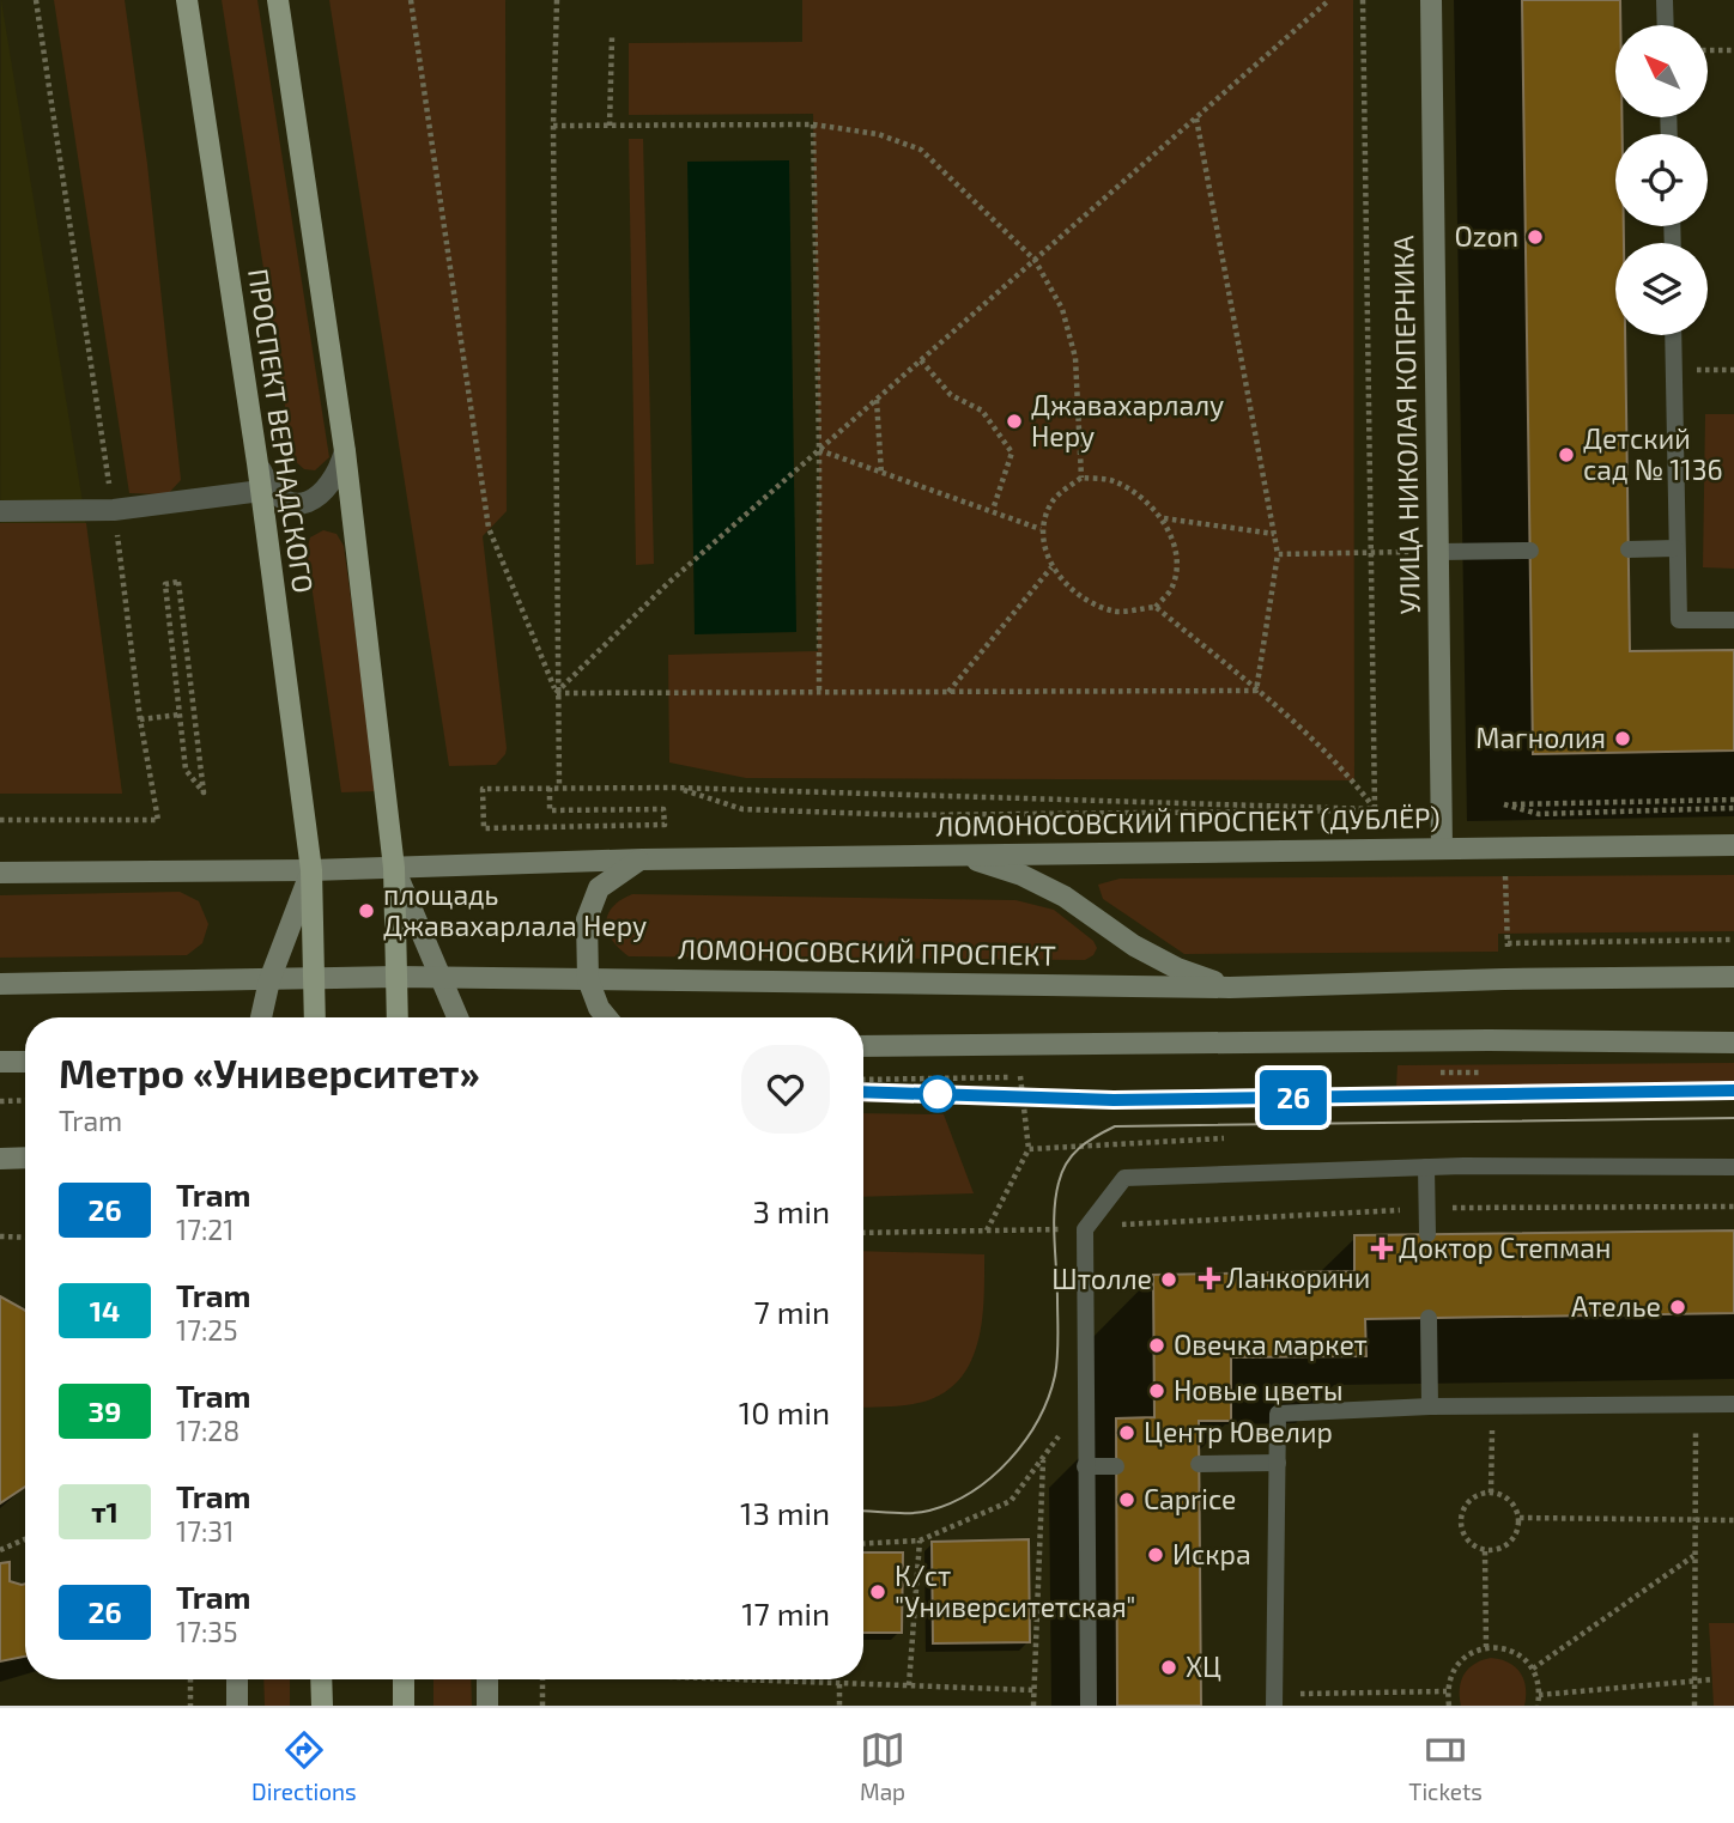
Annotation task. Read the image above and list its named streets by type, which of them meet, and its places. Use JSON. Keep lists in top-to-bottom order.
{
  "streets": {
    "main road": [
      "УЛИЦА НИКОЛАЯ КОПЕРНИКА",
      "ПРОСПЕКТ ВЕРНАДСКОГО",
      "ЛОМОНОСОВСКИЙ ПРОСПЕКТ (ДУБЛЁР)",
      "ЛОМОНОСОВСКИЙ ПРОСПЕКТ"
    ]
  },
  "crossings": [
    ["УЛИЦА НИКОЛАЯ КОПЕРНИКА", "ЛОМОНОСОВСКИЙ ПРОСПЕКТ (ДУБЛЁР)"]
  ],
  "places": {
    "other": [
      "Ozon",
      "Джавахарлалу Неру",
      "Детский сад № 1136",
      "Магнолия",
      "площадь Джавахарлала Неру",
      "Штолле",
      "Ателье",
      "Овечка маркет",
      "Новые цветы",
      "Центр Ювелир",
      "Caprice",
      "Искра",
      "К/ст \"Университетская\"",
      "ХЦ"
    ],
    "health": ["Доктор Степман", "Ланкорини"]
  },
  "lines": ["tram line 26"],
  "north": "top left",
  "page": {
    "on_map": "26",
    "heading": ["Метро «Университет»", "Tram"],
    "list": [
      {
        "mark": "26",
        "name": "Tram",
        "note": "17:21",
        "value": "3 min"
      },
      {
        "mark": "14",
        "name": "Tram",
        "note": "17:25",
        "value": "7 min"
      },
      {
        "mark": "39",
        "name": "Tram",
        "note": "17:28",
        "value": "10 min"
      },
      {
        "mark": "т1",
        "name": "Tram",
        "note": "17:31",
        "value": "13 min"
      },
      {
        "mark": "26",
        "name": "Tram",
        "note": "17:35",
        "value": "17 min"
      }
    ],
    "tabs": ["Directions", "Map", "Tickets"]
  }
}
